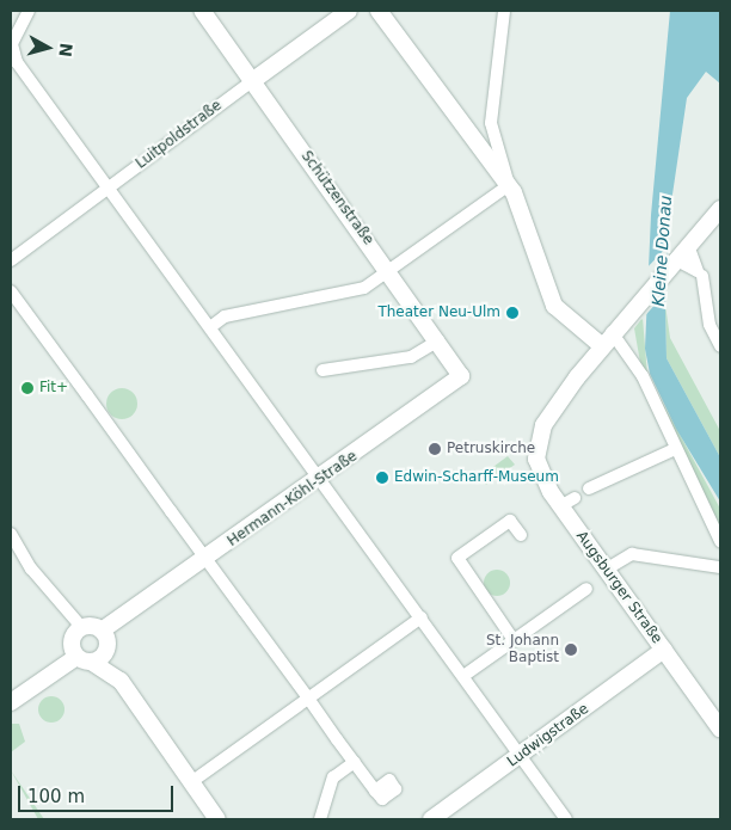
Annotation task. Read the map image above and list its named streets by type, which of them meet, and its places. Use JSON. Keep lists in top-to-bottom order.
{
  "streets": {
    "street": [
      "Luitpoldstraße",
      "Schützenstraße",
      "Hermann-Köhl-Straße",
      "Augsburger Straße",
      "Ludwigstraße"
    ]
  },
  "crossings": [
    ["Luitpoldstraße", "Schützenstraße"],
    ["Schützenstraße", "Hermann-Köhl-Straße"],
    ["Augsburger Straße", "Ludwigstraße"]
  ],
  "water": ["Kleine Donau"],
  "places": [
    "Theater Neu-Ulm",
    "Fit+",
    "Petruskirche",
    "Edwin-Scharff-Museum",
    "St. Johann Baptist"
  ],
  "scale_bar": "100 m",
  "north": "right"
}
